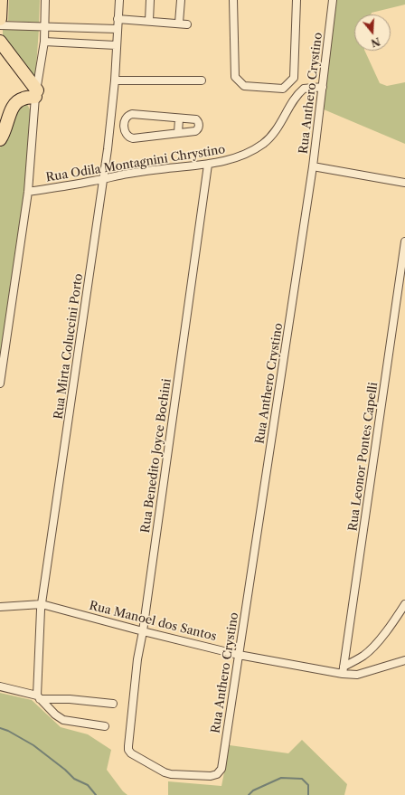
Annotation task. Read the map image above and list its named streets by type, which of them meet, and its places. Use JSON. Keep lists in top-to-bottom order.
{
  "streets": {
    "street": [
      "Rua Anthero Crystino",
      "Rua Odila Montagnini Chrystino",
      "Rua Mirta Coluccini Porto",
      "Rua Benedito Joyce Bochini",
      "Rua Leonor Pontes Capelli",
      "Rua Manoel dos Santos"
    ]
  },
  "crossings": [
    ["Rua Anthero Crystino", "Rua Odila Montagnini Chrystino"],
    ["Rua Anthero Crystino", "Rua Benedito Joyce Bochini"],
    ["Rua Anthero Crystino", "Rua Manoel dos Santos"],
    ["Rua Odila Montagnini Chrystino", "Rua Mirta Coluccini Porto"],
    ["Rua Odila Montagnini Chrystino", "Rua Benedito Joyce Bochini"],
    ["Rua Mirta Coluccini Porto", "Rua Manoel dos Santos"],
    ["Rua Benedito Joyce Bochini", "Rua Manoel dos Santos"],
    ["Rua Leonor Pontes Capelli", "Rua Manoel dos Santos"]
  ],
  "north": "bottom"
}
